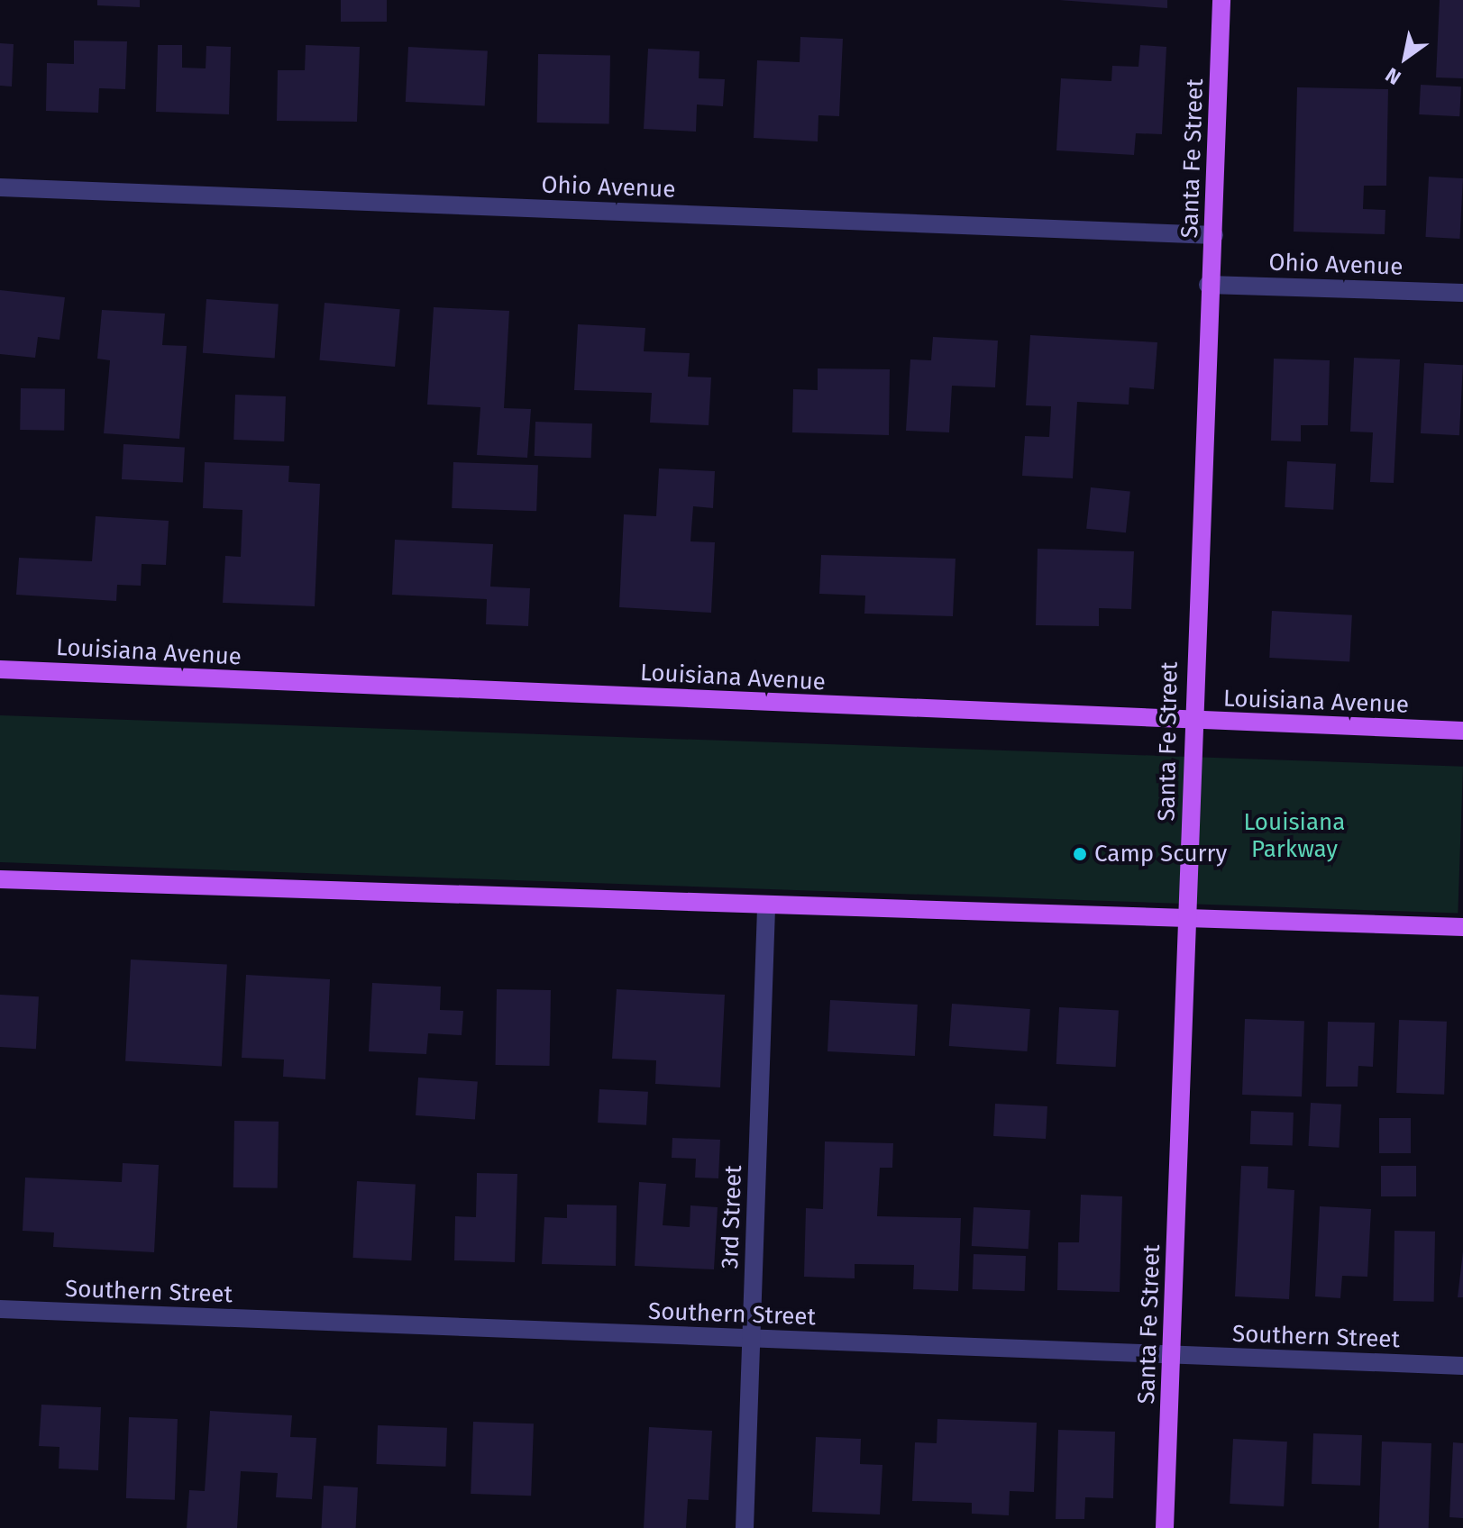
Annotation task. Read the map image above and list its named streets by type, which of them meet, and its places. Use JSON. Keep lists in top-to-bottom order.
{
  "streets": {
    "main road": ["Santa Fe Street", "Louisiana Avenue"],
    "street": ["Ohio Avenue", "3rd Street", "Southern Street"]
  },
  "crossings": [
    ["Santa Fe Street", "Ohio Avenue"],
    ["Santa Fe Street", "Louisiana Avenue"],
    ["Santa Fe Street", "Southern Street"],
    ["3rd Street", "Southern Street"]
  ],
  "parks": ["Louisiana Parkway"],
  "places": ["Camp Scurry"],
  "north": "bottom left"
}
